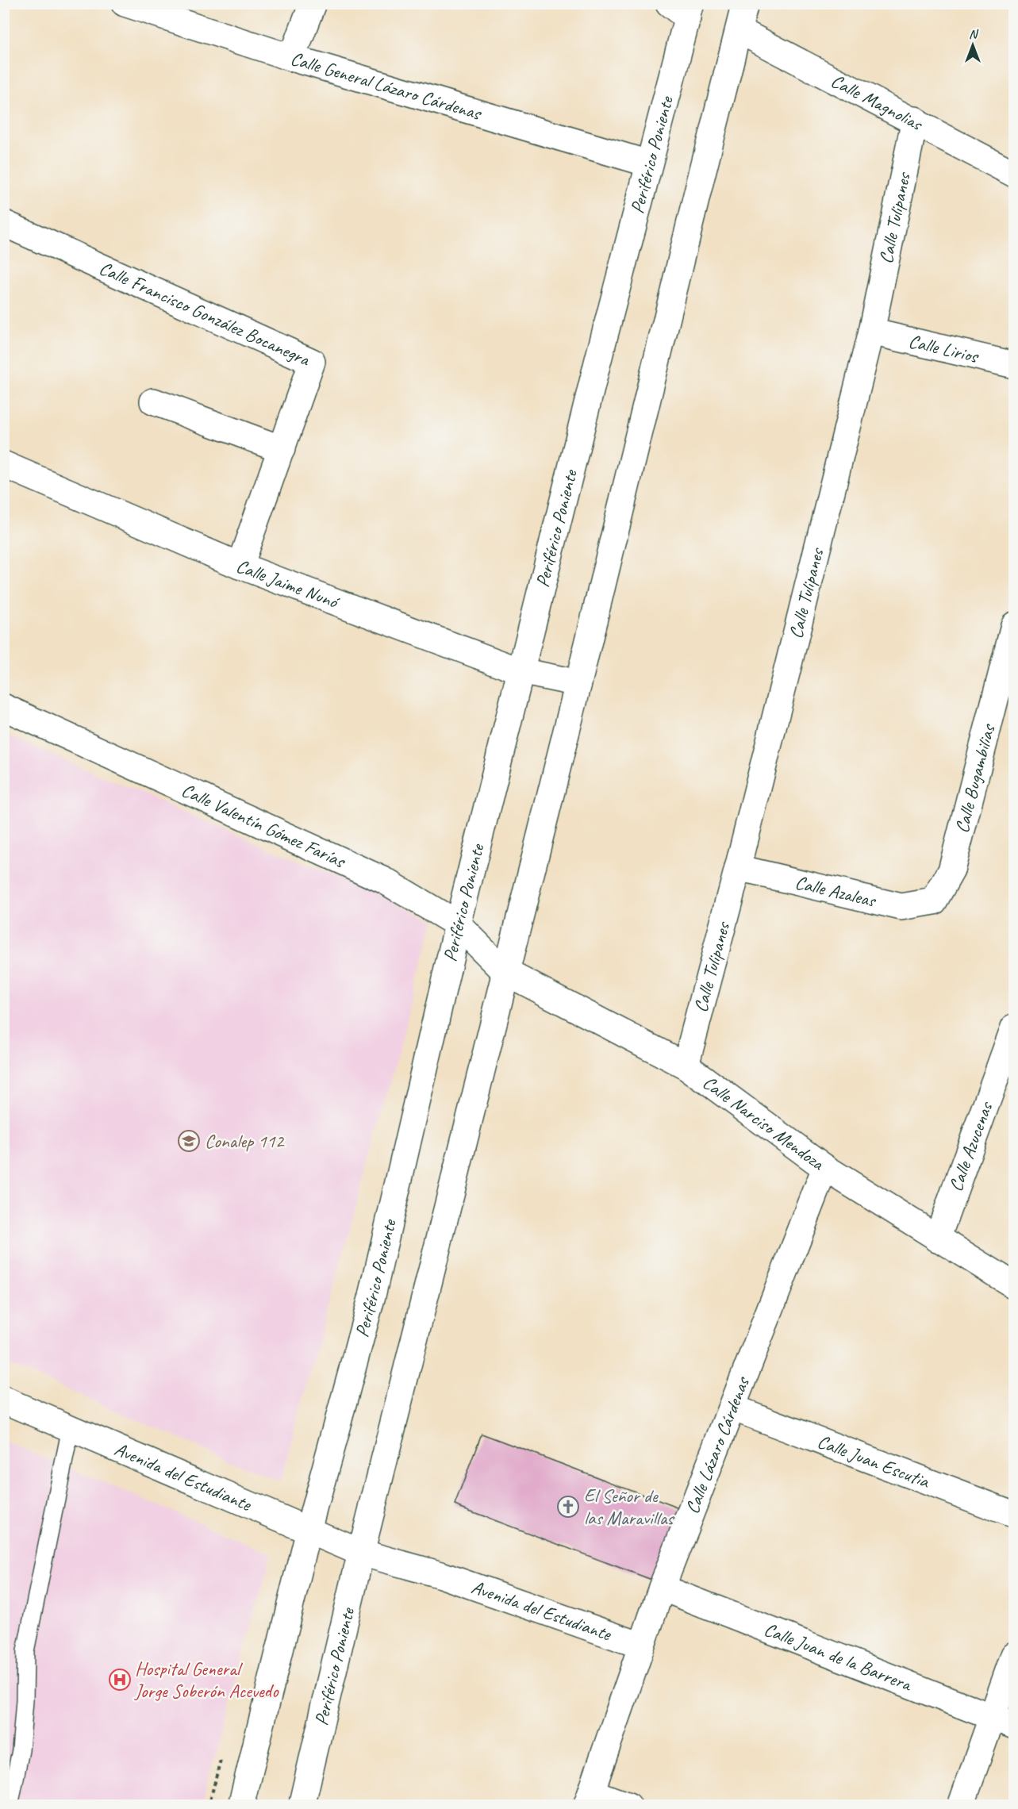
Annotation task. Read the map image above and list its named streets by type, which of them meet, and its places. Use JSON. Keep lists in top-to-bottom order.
{
  "streets": {
    "street": [
      "Calle General Lázaro Cárdenas",
      "Calle Magnolias",
      "Periférico Poniente",
      "Calle Tulipanes",
      "Calle Francisco González Bocanegra",
      "Calle Lirios",
      "Calle Jaime Nunó",
      "Calle Bugambilias",
      "Calle Valentín Gómez Farías",
      "Calle Azaleas",
      "Calle Narciso Mendoza",
      "Calle Azucenas",
      "Calle Lázaro Cárdenas",
      "Calle Juan Escutia",
      "Avenida del Estudiante",
      "Calle Juan de la Barrera"
    ]
  },
  "crossings": [
    ["Calle General Lázaro Cárdenas", "Periférico Poniente"],
    ["Calle Magnolias", "Periférico Poniente"],
    ["Calle Magnolias", "Calle Tulipanes"],
    ["Periférico Poniente", "Calle Jaime Nunó"],
    ["Periférico Poniente", "Calle Valentín Gómez Farías"],
    ["Periférico Poniente", "Calle Narciso Mendoza"],
    ["Periférico Poniente", "Avenida del Estudiante"],
    ["Calle Tulipanes", "Calle Lirios"],
    ["Calle Tulipanes", "Calle Azaleas"],
    ["Calle Tulipanes", "Calle Narciso Mendoza"],
    ["Calle Francisco González Bocanegra", "Calle Jaime Nunó"],
    ["Calle Bugambilias", "Calle Azaleas"],
    ["Calle Valentín Gómez Farías", "Calle Narciso Mendoza"],
    ["Calle Narciso Mendoza", "Calle Azucenas"],
    ["Calle Narciso Mendoza", "Calle Lázaro Cárdenas"],
    ["Calle Lázaro Cárdenas", "Calle Juan Escutia"],
    ["Calle Lázaro Cárdenas", "Avenida del Estudiante"],
    ["Calle Lázaro Cárdenas", "Calle Juan de la Barrera"]
  ],
  "places": {
    "school or university": ["Conalep 112"],
    "church": ["El Señor de las Maravillas"],
    "hospital": ["Hospital General Jorge Soberón Acevedo"]
  },
  "north": "top"
}
